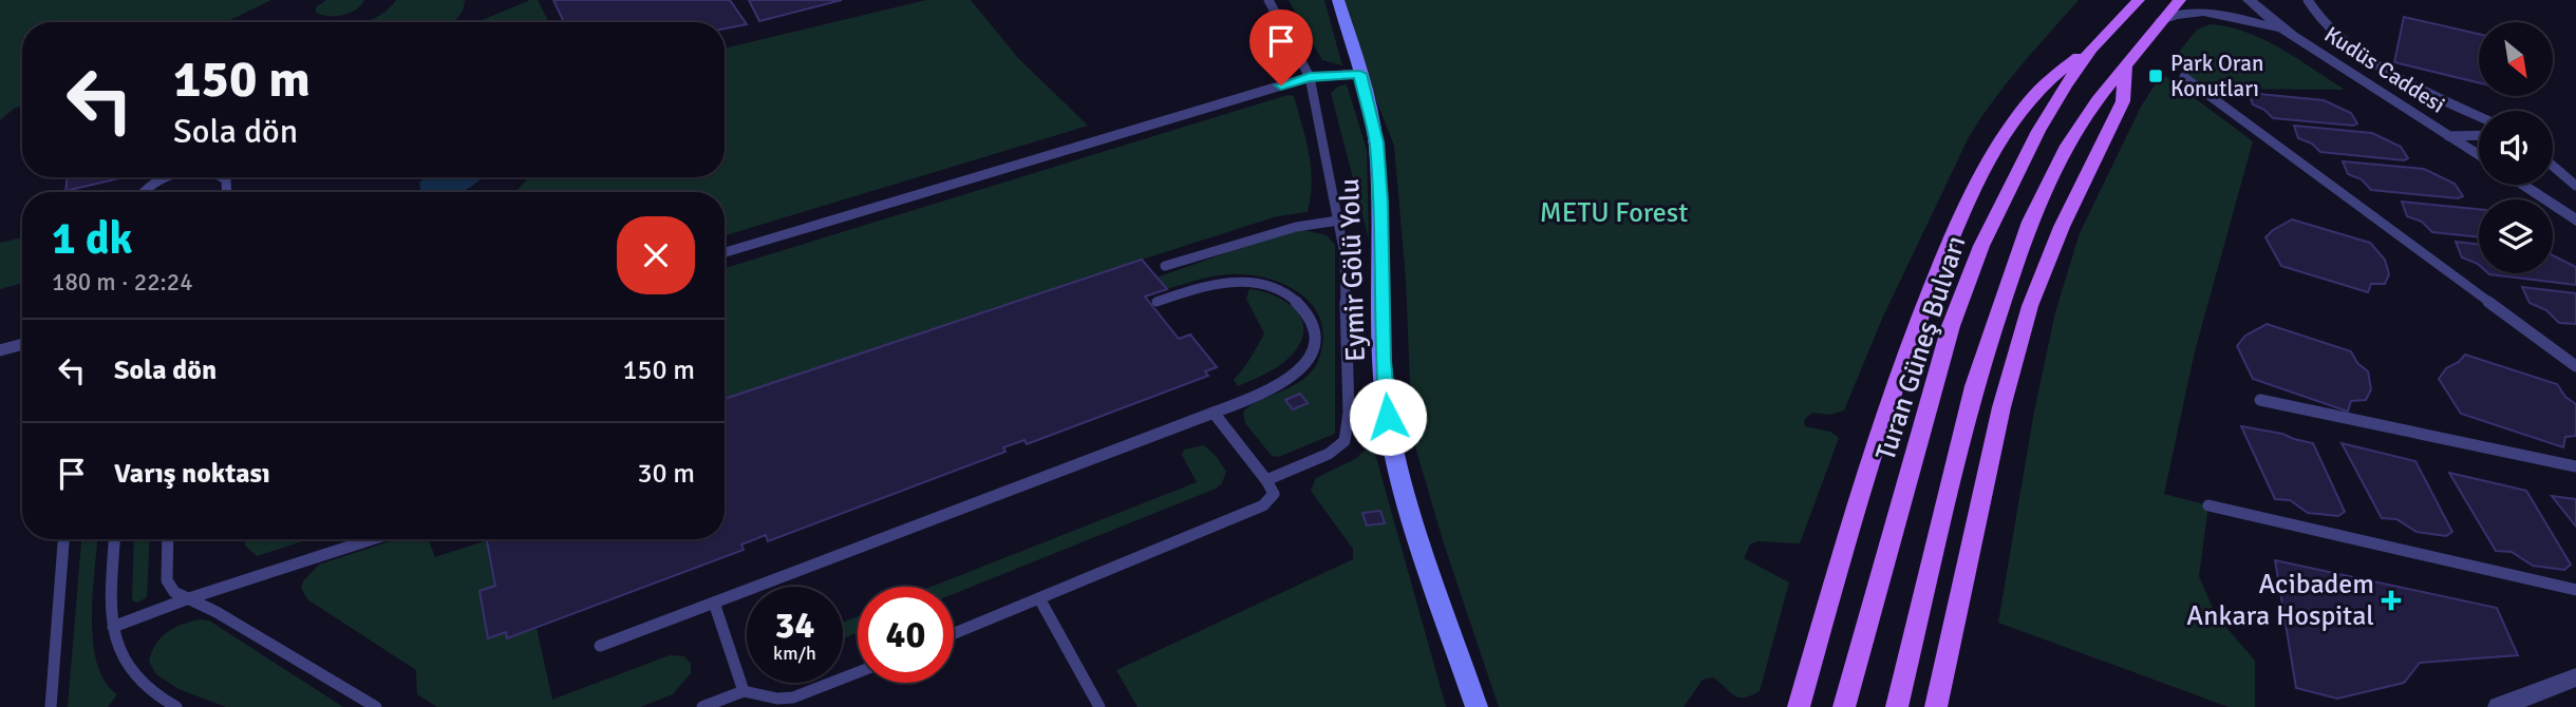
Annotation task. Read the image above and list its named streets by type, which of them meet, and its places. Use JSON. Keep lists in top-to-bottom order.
{
  "streets": {
    "main road": ["Turan Güneş Bulvarı"],
    "street": ["Kudüs Caddesi", "Eymir Gölü Yolu"]
  },
  "parks": ["METU Forest"],
  "places": {
    "transit": ["Park Oran Konutları"],
    "health": ["Acibadem Ankara Hospital"]
  },
  "north": "bottom right",
  "page": {
    "turn": ["150 m", "Sola dön"],
    "heading": ["1 dk", "180 m · 22:24"],
    "list": [
      {
        "name": "Sola dön",
        "value": "150 m"
      },
      {
        "name": "Varış noktası",
        "value": "30 m"
      }
    ],
    "speed": "34 km/h",
    "limit": "40"
  }
}
